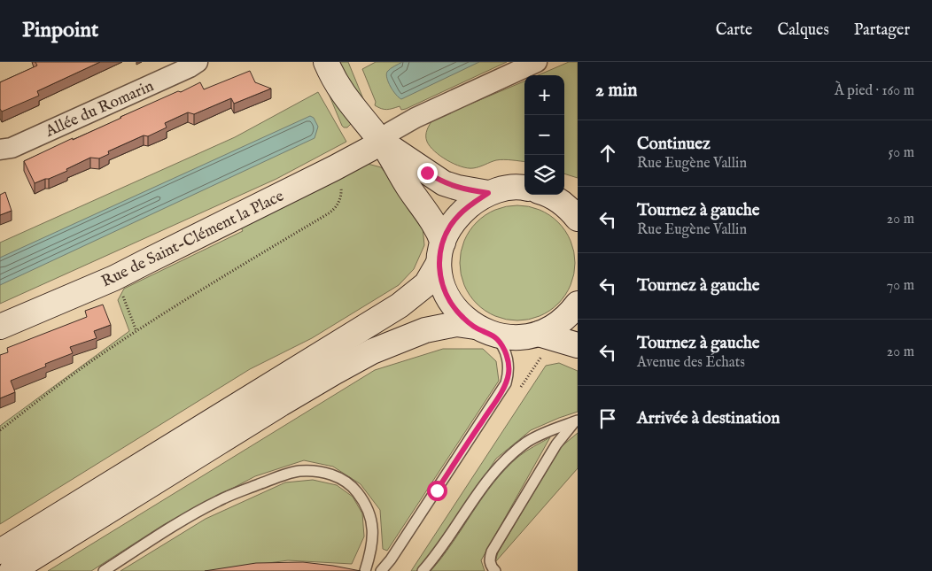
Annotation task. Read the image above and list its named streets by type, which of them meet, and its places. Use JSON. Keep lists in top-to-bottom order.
{
  "streets": {
    "main road": ["Rue de Saint-Clément la Place"],
    "street": ["Allée du Romarin"]
  },
  "page": {
    "header": "Pinpoint",
    "nav": ["Carte", "Calques", "Partager"],
    "heading": ["2 min", "À pied · 160 m"],
    "map_buttons": ["+", "−"],
    "list": [
      ["Continuez", "Rue Eugène Vallin", "50 m"],
      ["Tournez à gauche", "Rue Eugène Vallin", "20 m"],
      ["Tournez à gauche", "70 m"],
      ["Tournez à gauche", "Avenue des Échats", "20 m"],
      "Arrivée à destination"
    ]
  }
}
